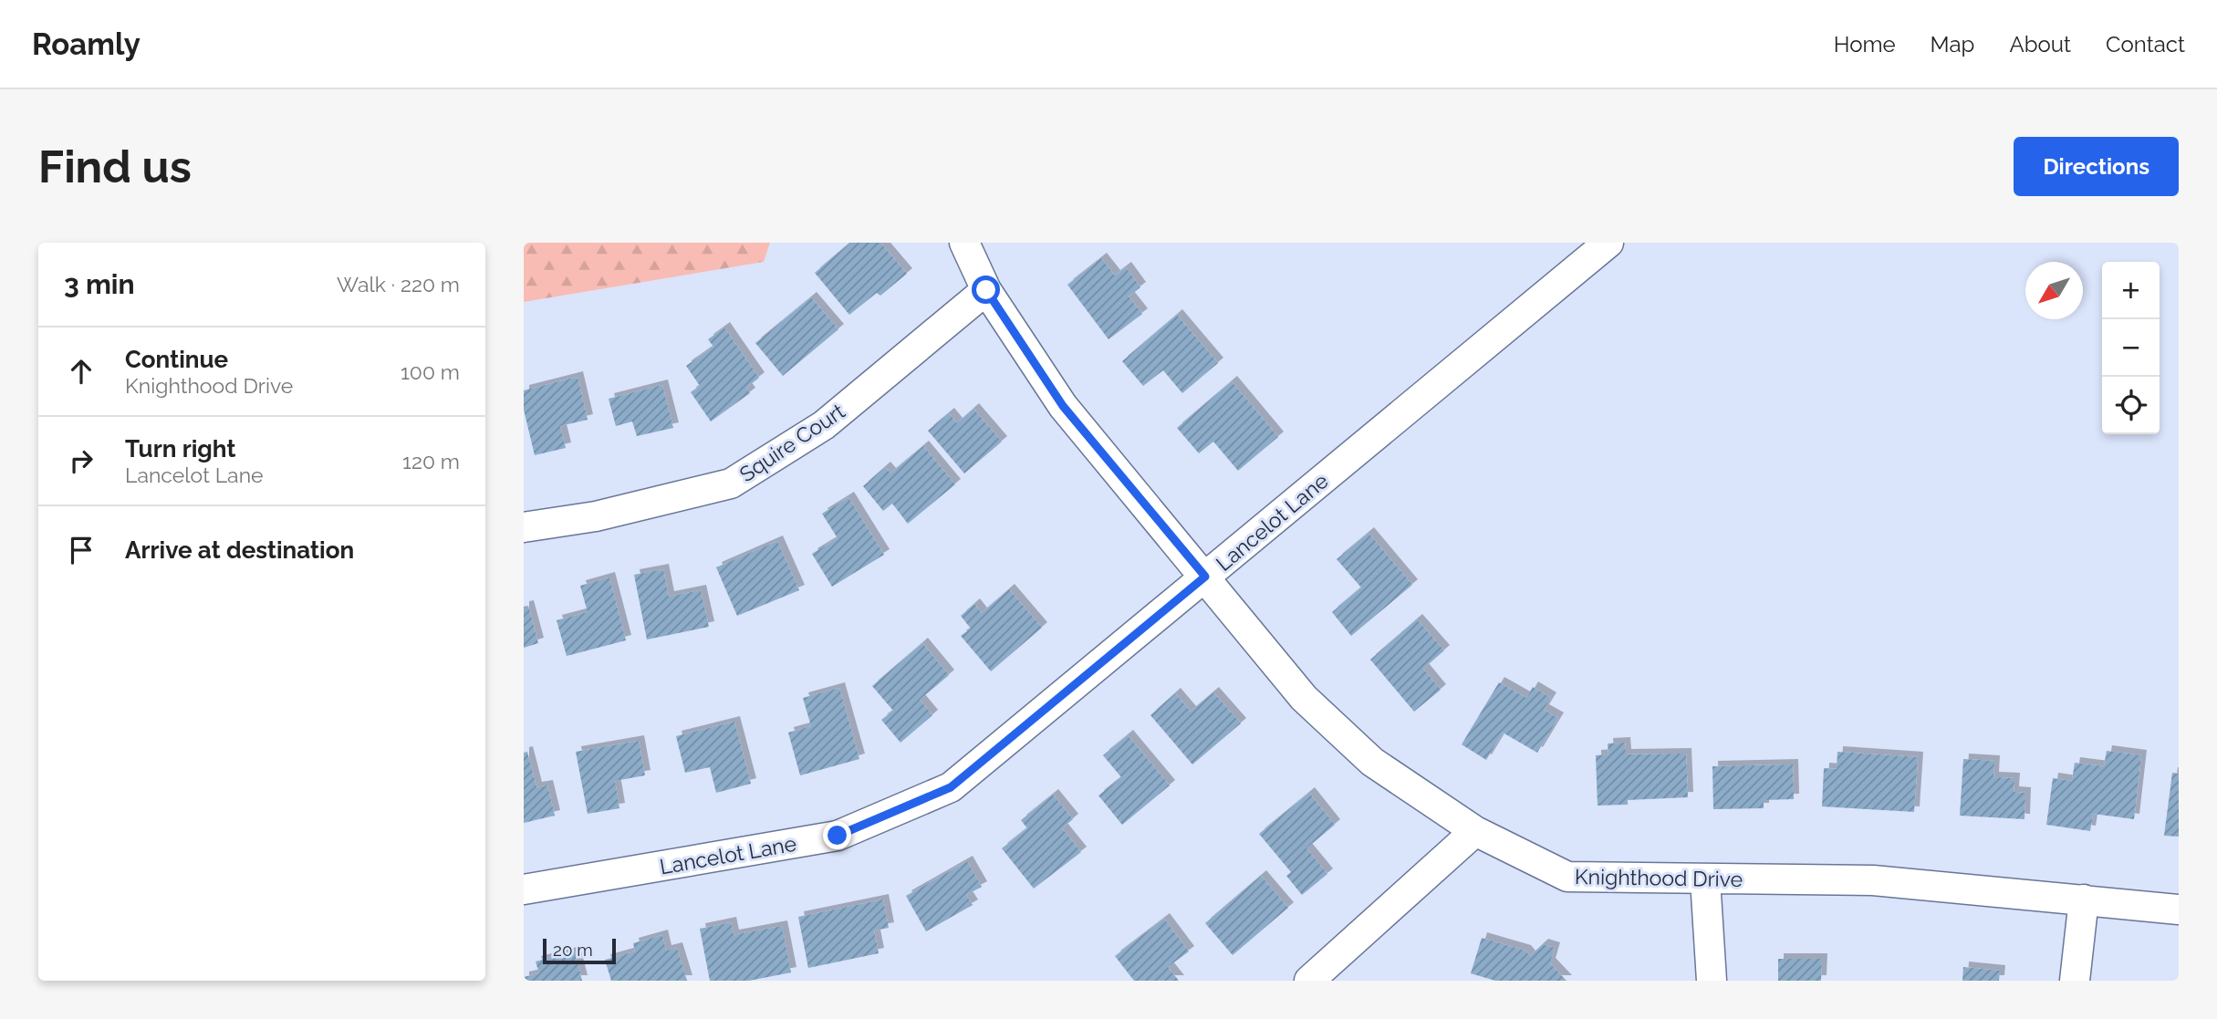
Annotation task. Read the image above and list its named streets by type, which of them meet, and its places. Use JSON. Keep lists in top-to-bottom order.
{
  "streets": {
    "street": ["Squire Court", "Lancelot Lane", "Knighthood Drive"]
  },
  "crossings": [
    ["Squire Court", "Knighthood Drive"],
    ["Lancelot Lane", "Knighthood Drive"]
  ],
  "scale_bar": "20 m",
  "north": "bottom left",
  "page": {
    "header": "Roamly",
    "nav": [
      "Home",
      "Map",
      "About",
      "Contact"
    ],
    "buttons": "Directions",
    "title": "Find us",
    "heading": ["3 min", "Walk · 220 m"],
    "map_buttons": ["+", "−"],
    "list": [
      ["Continue", "Knighthood Drive", "100 m"],
      ["Turn right", "Lancelot Lane", "120 m"],
      "Arrive at destination"
    ],
    "scale": "20 m"
  }
}
